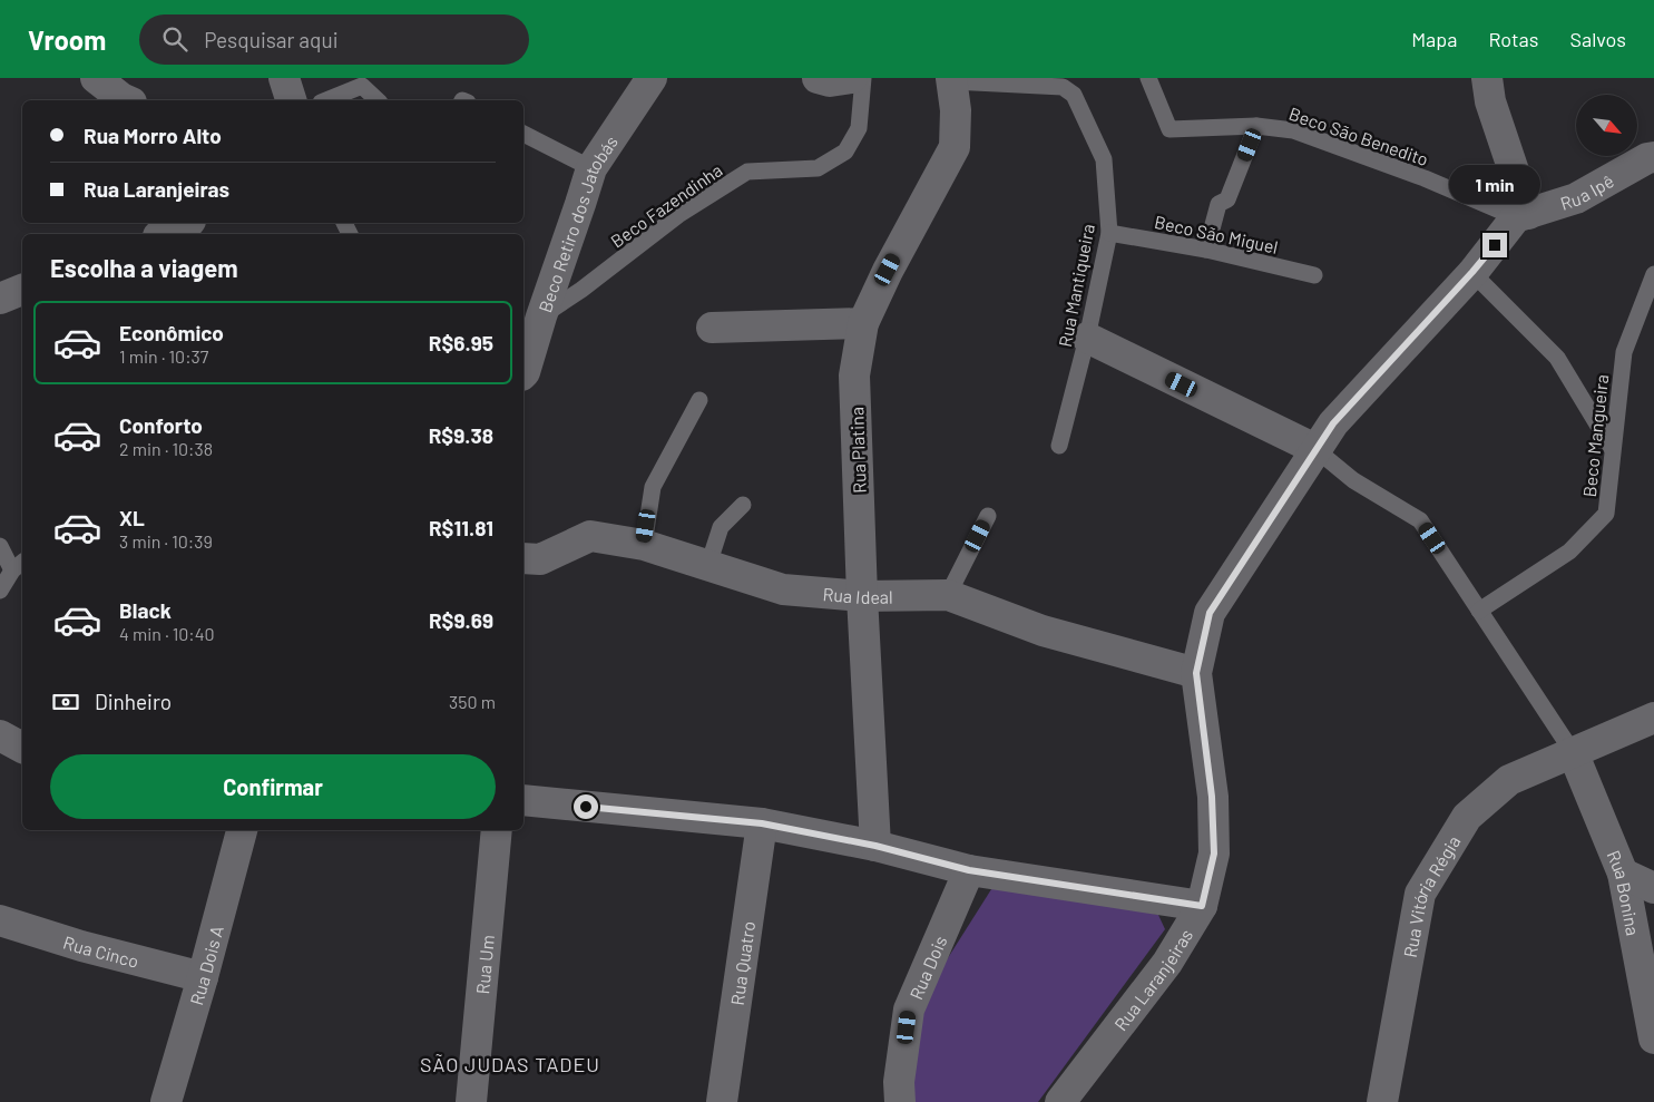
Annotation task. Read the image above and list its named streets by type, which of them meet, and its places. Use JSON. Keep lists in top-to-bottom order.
{
  "streets": {
    "street": [
      "Rua Ipê",
      "Beco Retiro dos Jatobás",
      "Rua Platina",
      "Rua Ideal",
      "Rua Bonina",
      "Rua Vitória Régia",
      "Rua Cinco",
      "Rua Quatro",
      "Rua Dois A",
      "Rua Um",
      "Rua Dois",
      "Rua Laranjeiras"
    ],
    "lane": [
      "Beco São Benedito",
      "Beco Fazendinha",
      "Beco São Miguel",
      "Rua Mantiqueira",
      "Beco Mangueira"
    ]
  },
  "crossings": [
    ["Beco São Benedito", "Rua Ipê"],
    ["Beco São Benedito", "Rua Laranjeiras"],
    ["Rua Ipê", "Rua Laranjeiras"],
    ["Beco Fazendinha", "Beco Retiro dos Jatobás"],
    ["Beco São Miguel", "Rua Mantiqueira"],
    ["Rua Mantiqueira", "Rua Platina"],
    ["Rua Platina", "Rua Ideal"],
    ["Rua Ideal", "Rua Laranjeiras"],
    ["Rua Bonina", "Rua Vitória Régia"],
    ["Rua Cinco", "Rua Dois A"]
  ],
  "districts": ["SÃO JUDAS TADEU"],
  "north": "bottom right",
  "page": {
    "header": "Vroom",
    "search": "Pesquisar aqui",
    "nav": ["Mapa", "Rotas", "Salvos"],
    "banner": ["Rua Morro Alto", "Rua Laranjeiras"],
    "bubble": "1 min",
    "heading": "Escolha a viagem",
    "list": [
      {
        "name": "Econômico",
        "note": "1 min · 10:37",
        "value": "R$6.95"
      },
      {
        "name": "Conforto",
        "note": "2 min · 10:38",
        "value": "R$9.38"
      },
      {
        "name": "XL",
        "note": "3 min · 10:39",
        "value": "R$11.81"
      },
      {
        "name": "Black",
        "note": "4 min · 10:40",
        "value": "R$9.69"
      }
    ],
    "pay": ["Dinheiro", "350 m"],
    "buttons": "Confirmar"
  }
}
